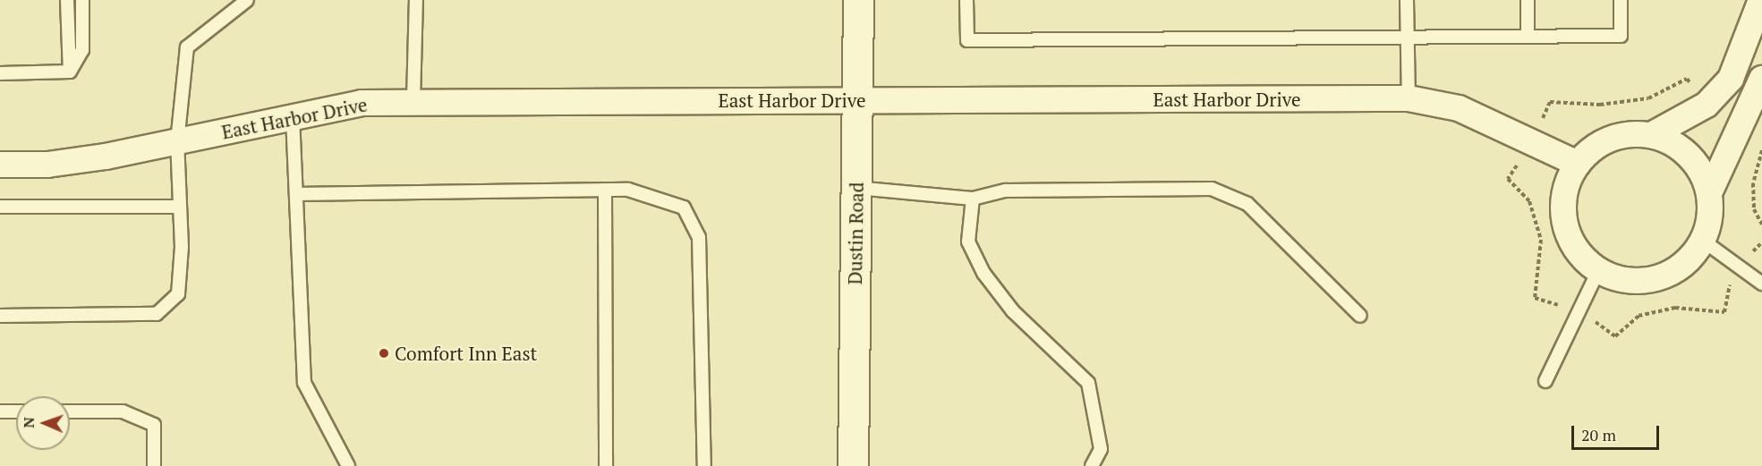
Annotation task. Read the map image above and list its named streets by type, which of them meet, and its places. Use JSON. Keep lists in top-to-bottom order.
{
  "streets": {
    "street": ["East Harbor Drive", "Dustin Road"]
  },
  "crossings": [
    ["East Harbor Drive", "Dustin Road"]
  ],
  "places": ["Comfort Inn East"],
  "scale_bar": "20 m",
  "north": "left"
}
